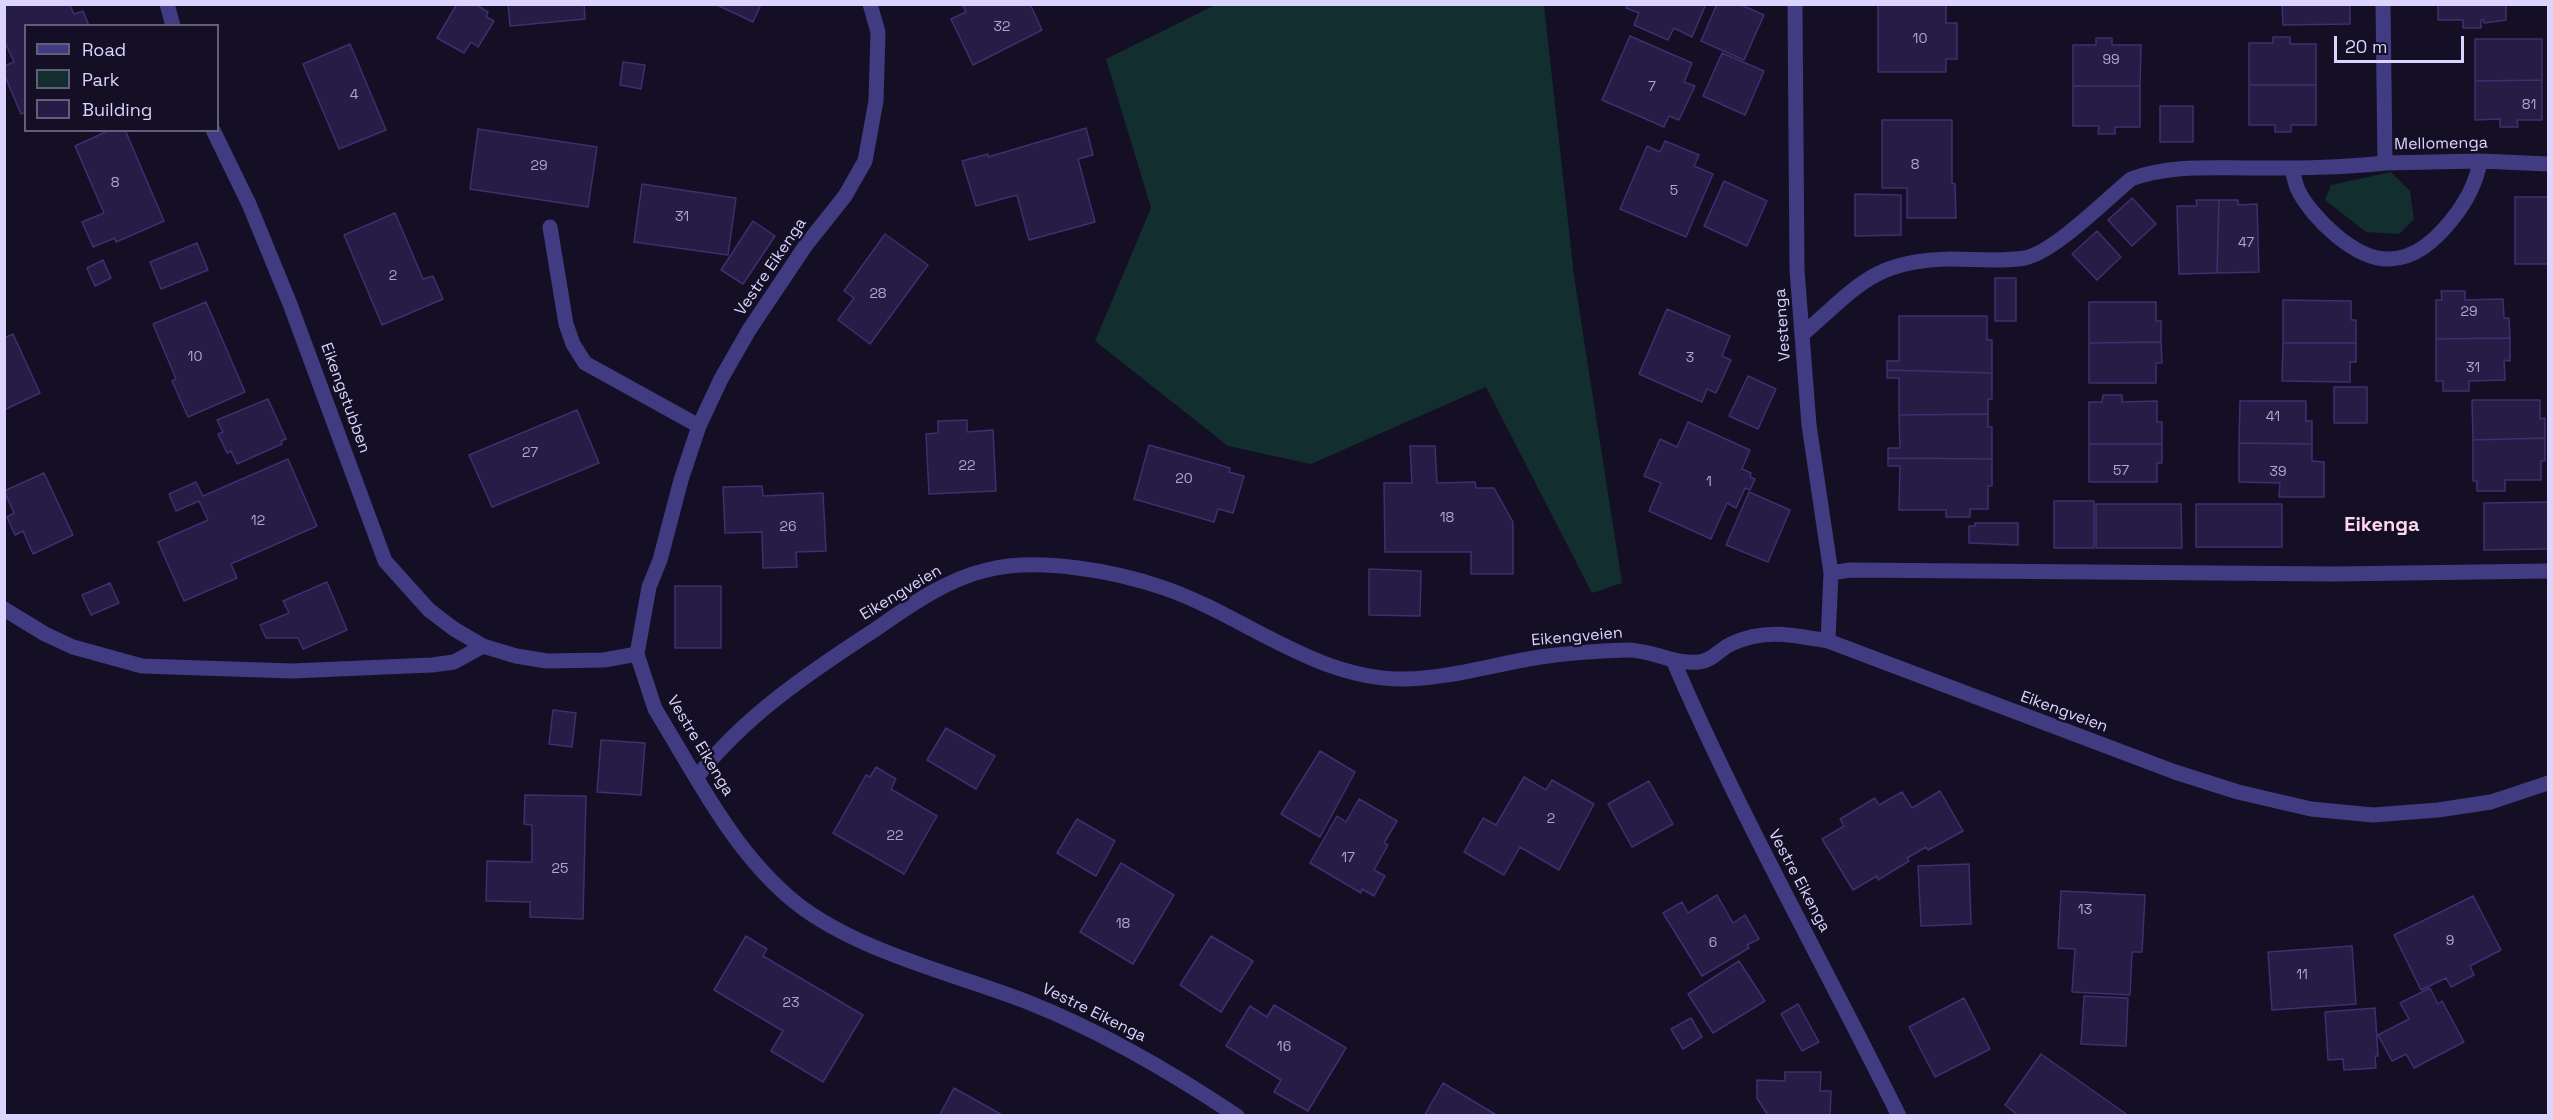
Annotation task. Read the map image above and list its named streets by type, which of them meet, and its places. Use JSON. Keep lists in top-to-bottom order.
{
  "streets": {
    "street": [
      "Mellomenga",
      "Vestre Eikenga",
      "Vestenga",
      "Eikengstubben",
      "Eikengveien"
    ]
  },
  "crossings": [
    ["Vestre Eikenga", "Eikengstubben"],
    ["Vestre Eikenga", "Eikengveien"],
    ["Vestenga", "Eikengveien"]
  ],
  "districts": ["Eikenga"],
  "house_numbers": [
    "32",
    "10",
    "99",
    "7",
    "4",
    "81",
    "8",
    "29",
    "8",
    "5",
    "31",
    "47",
    "2",
    "28",
    "29",
    "10",
    "3",
    "31",
    "41",
    "27",
    "22",
    "57",
    "39",
    "20",
    "1",
    "18",
    "12",
    "26",
    "2",
    "22",
    "17",
    "25",
    "13",
    "18",
    "9",
    "6",
    "11",
    "23",
    "16"
  ],
  "legend": ["Road", "Park", "Building"],
  "scale_bar": "20 m"
}
